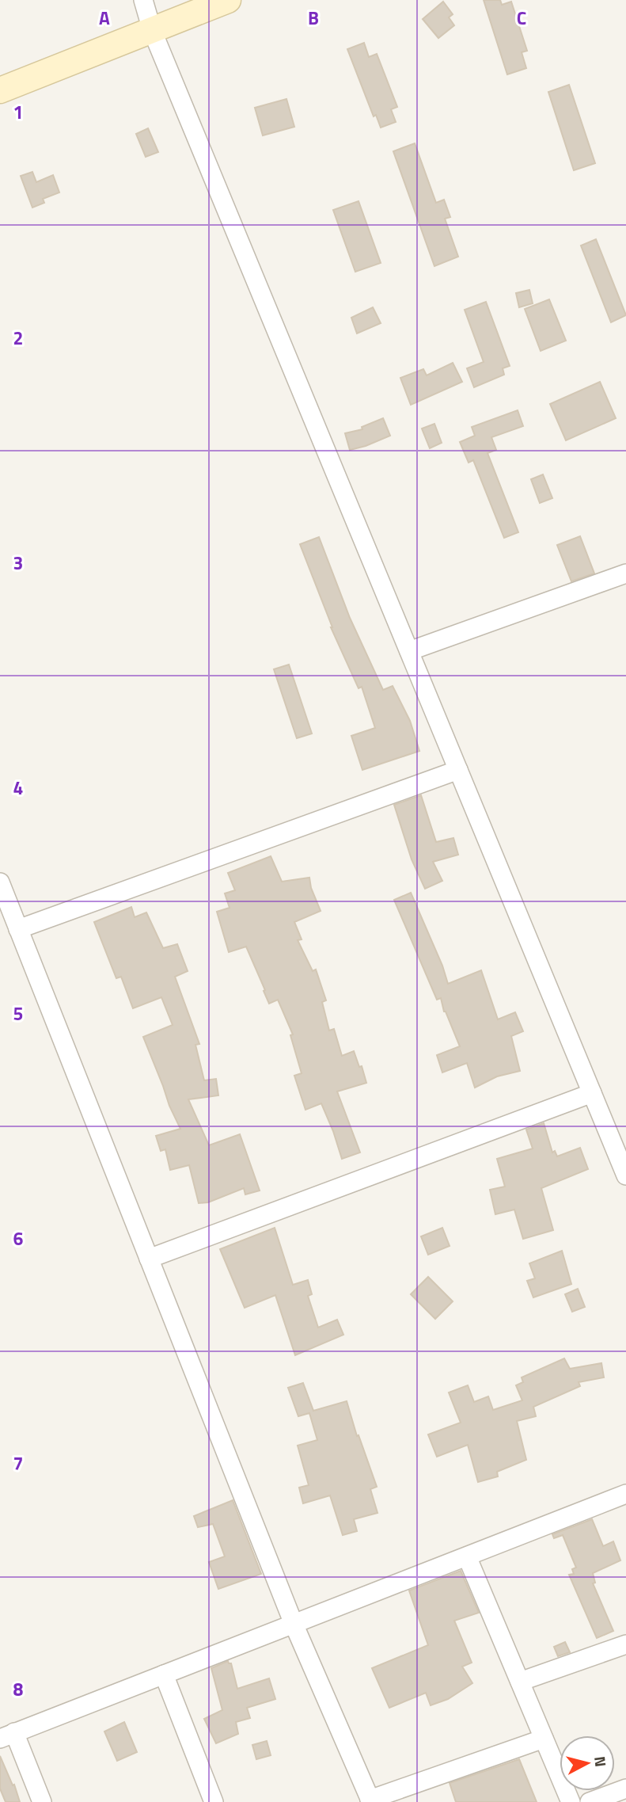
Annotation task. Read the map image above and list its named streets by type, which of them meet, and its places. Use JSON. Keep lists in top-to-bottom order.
{
  "north": "right",
  "grid": {
    "columns": ["A", "B", "C"],
    "rows": [
      "1",
      "2",
      "3",
      "4",
      "5",
      "6",
      "7",
      "8"
    ]
  }
}
